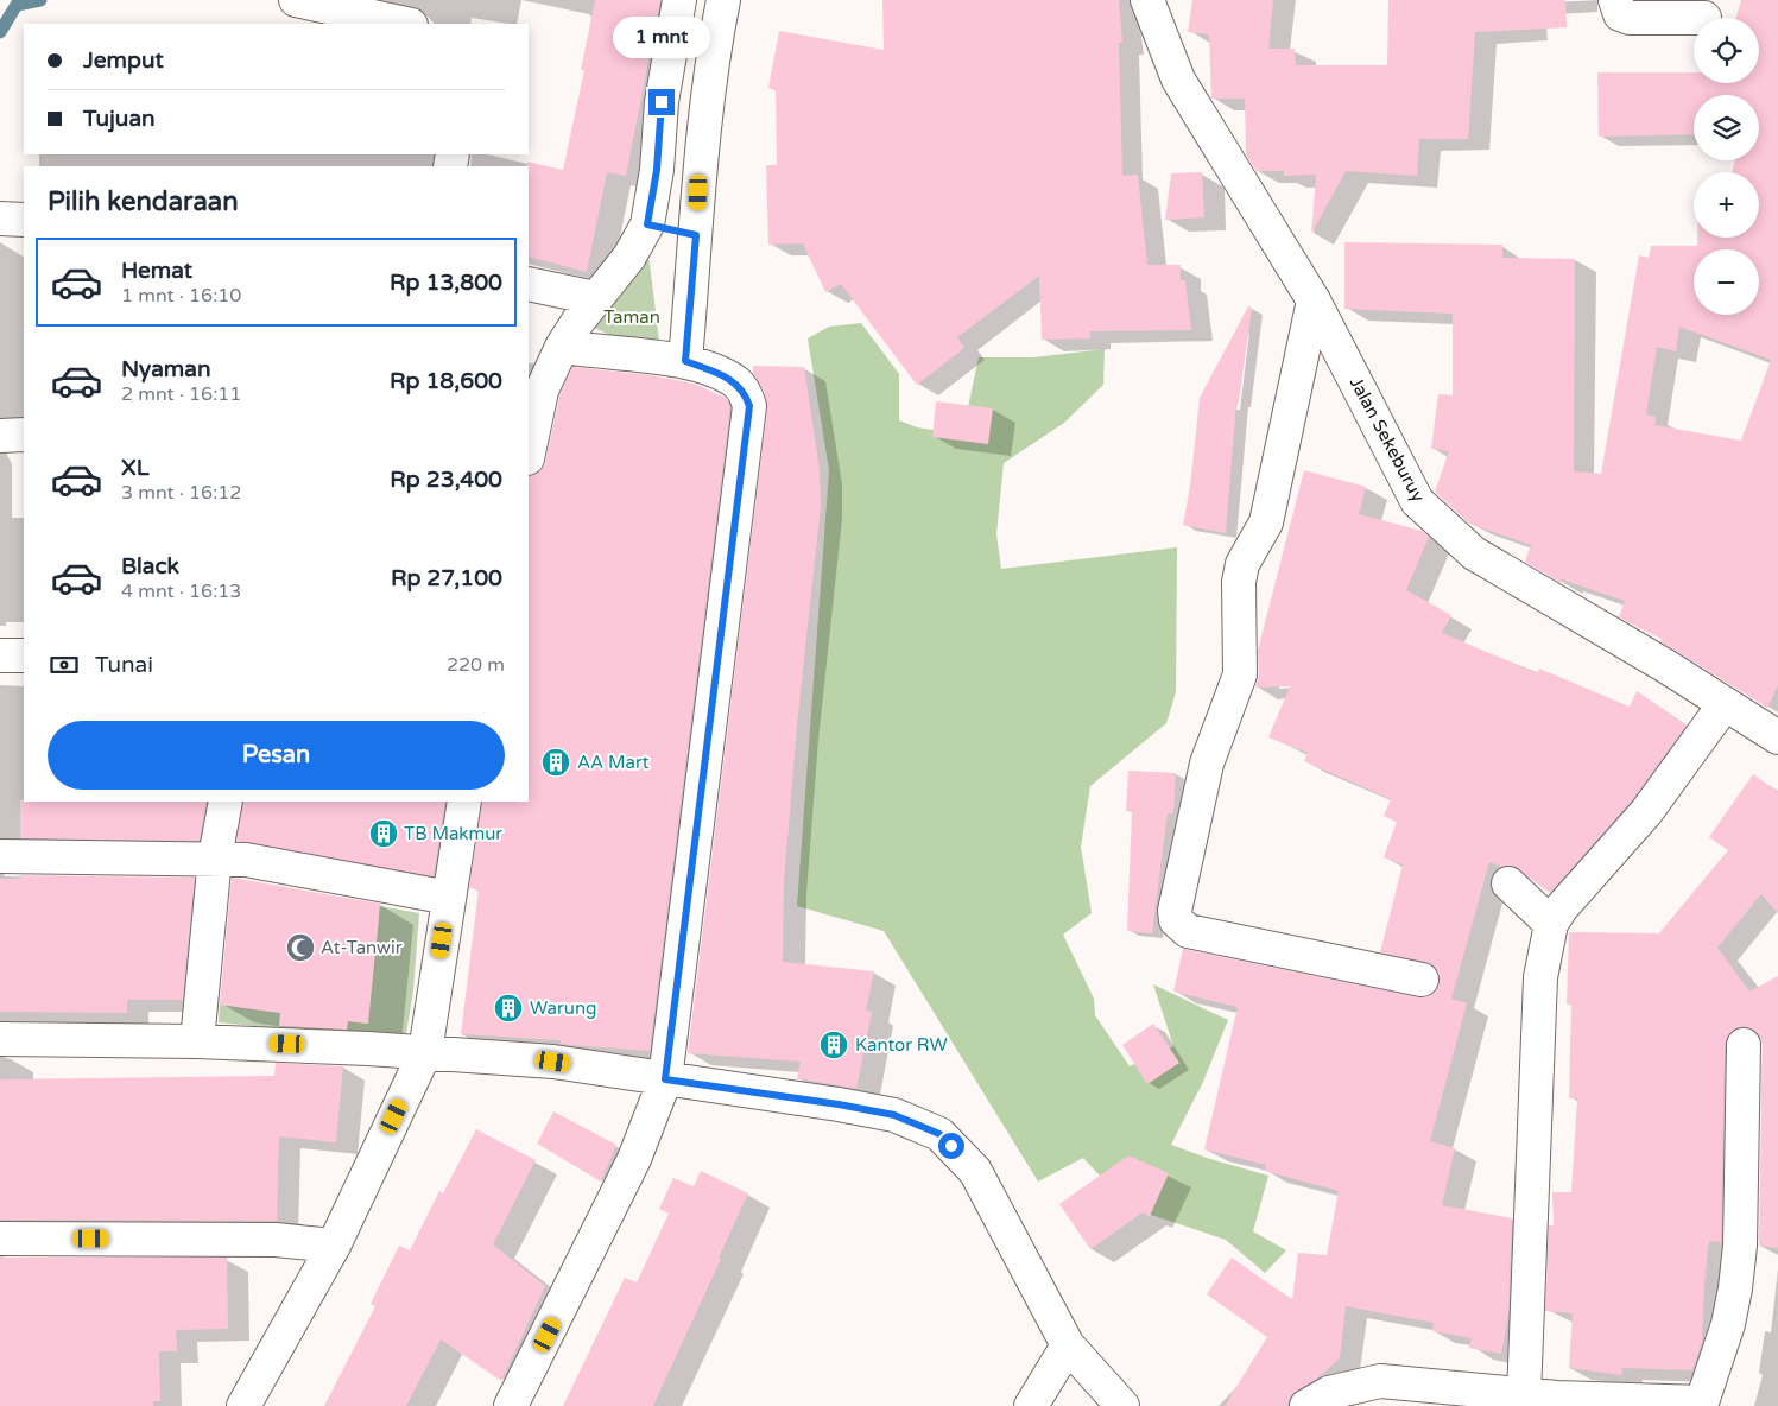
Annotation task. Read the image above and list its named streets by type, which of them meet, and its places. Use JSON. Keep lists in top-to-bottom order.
{
  "streets": {
    "street": ["Jalan Sekeburuy"]
  },
  "parks": ["Taman"],
  "places": {
    "building": [
      "AA Mart",
      "TB Makmur",
      "Warung",
      "Kantor RW"
    ],
    "mosque": ["At-Tanwir"]
  },
  "page": {
    "bubble": "1 mnt",
    "map_buttons": ["+", "−"],
    "banner": ["Jemput", "Tujuan"],
    "heading": "Pilih kendaraan",
    "list": [
      {
        "name": "Hemat",
        "note": "1 mnt · 16:10",
        "value": "Rp 13,800"
      },
      {
        "name": "Nyaman",
        "note": "2 mnt · 16:11",
        "value": "Rp 18,600"
      },
      {
        "name": "XL",
        "note": "3 mnt · 16:12",
        "value": "Rp 23,400"
      },
      {
        "name": "Black",
        "note": "4 mnt · 16:13",
        "value": "Rp 27,100"
      }
    ],
    "pay": ["Tunai", "220 m"],
    "buttons": "Pesan"
  }
}
